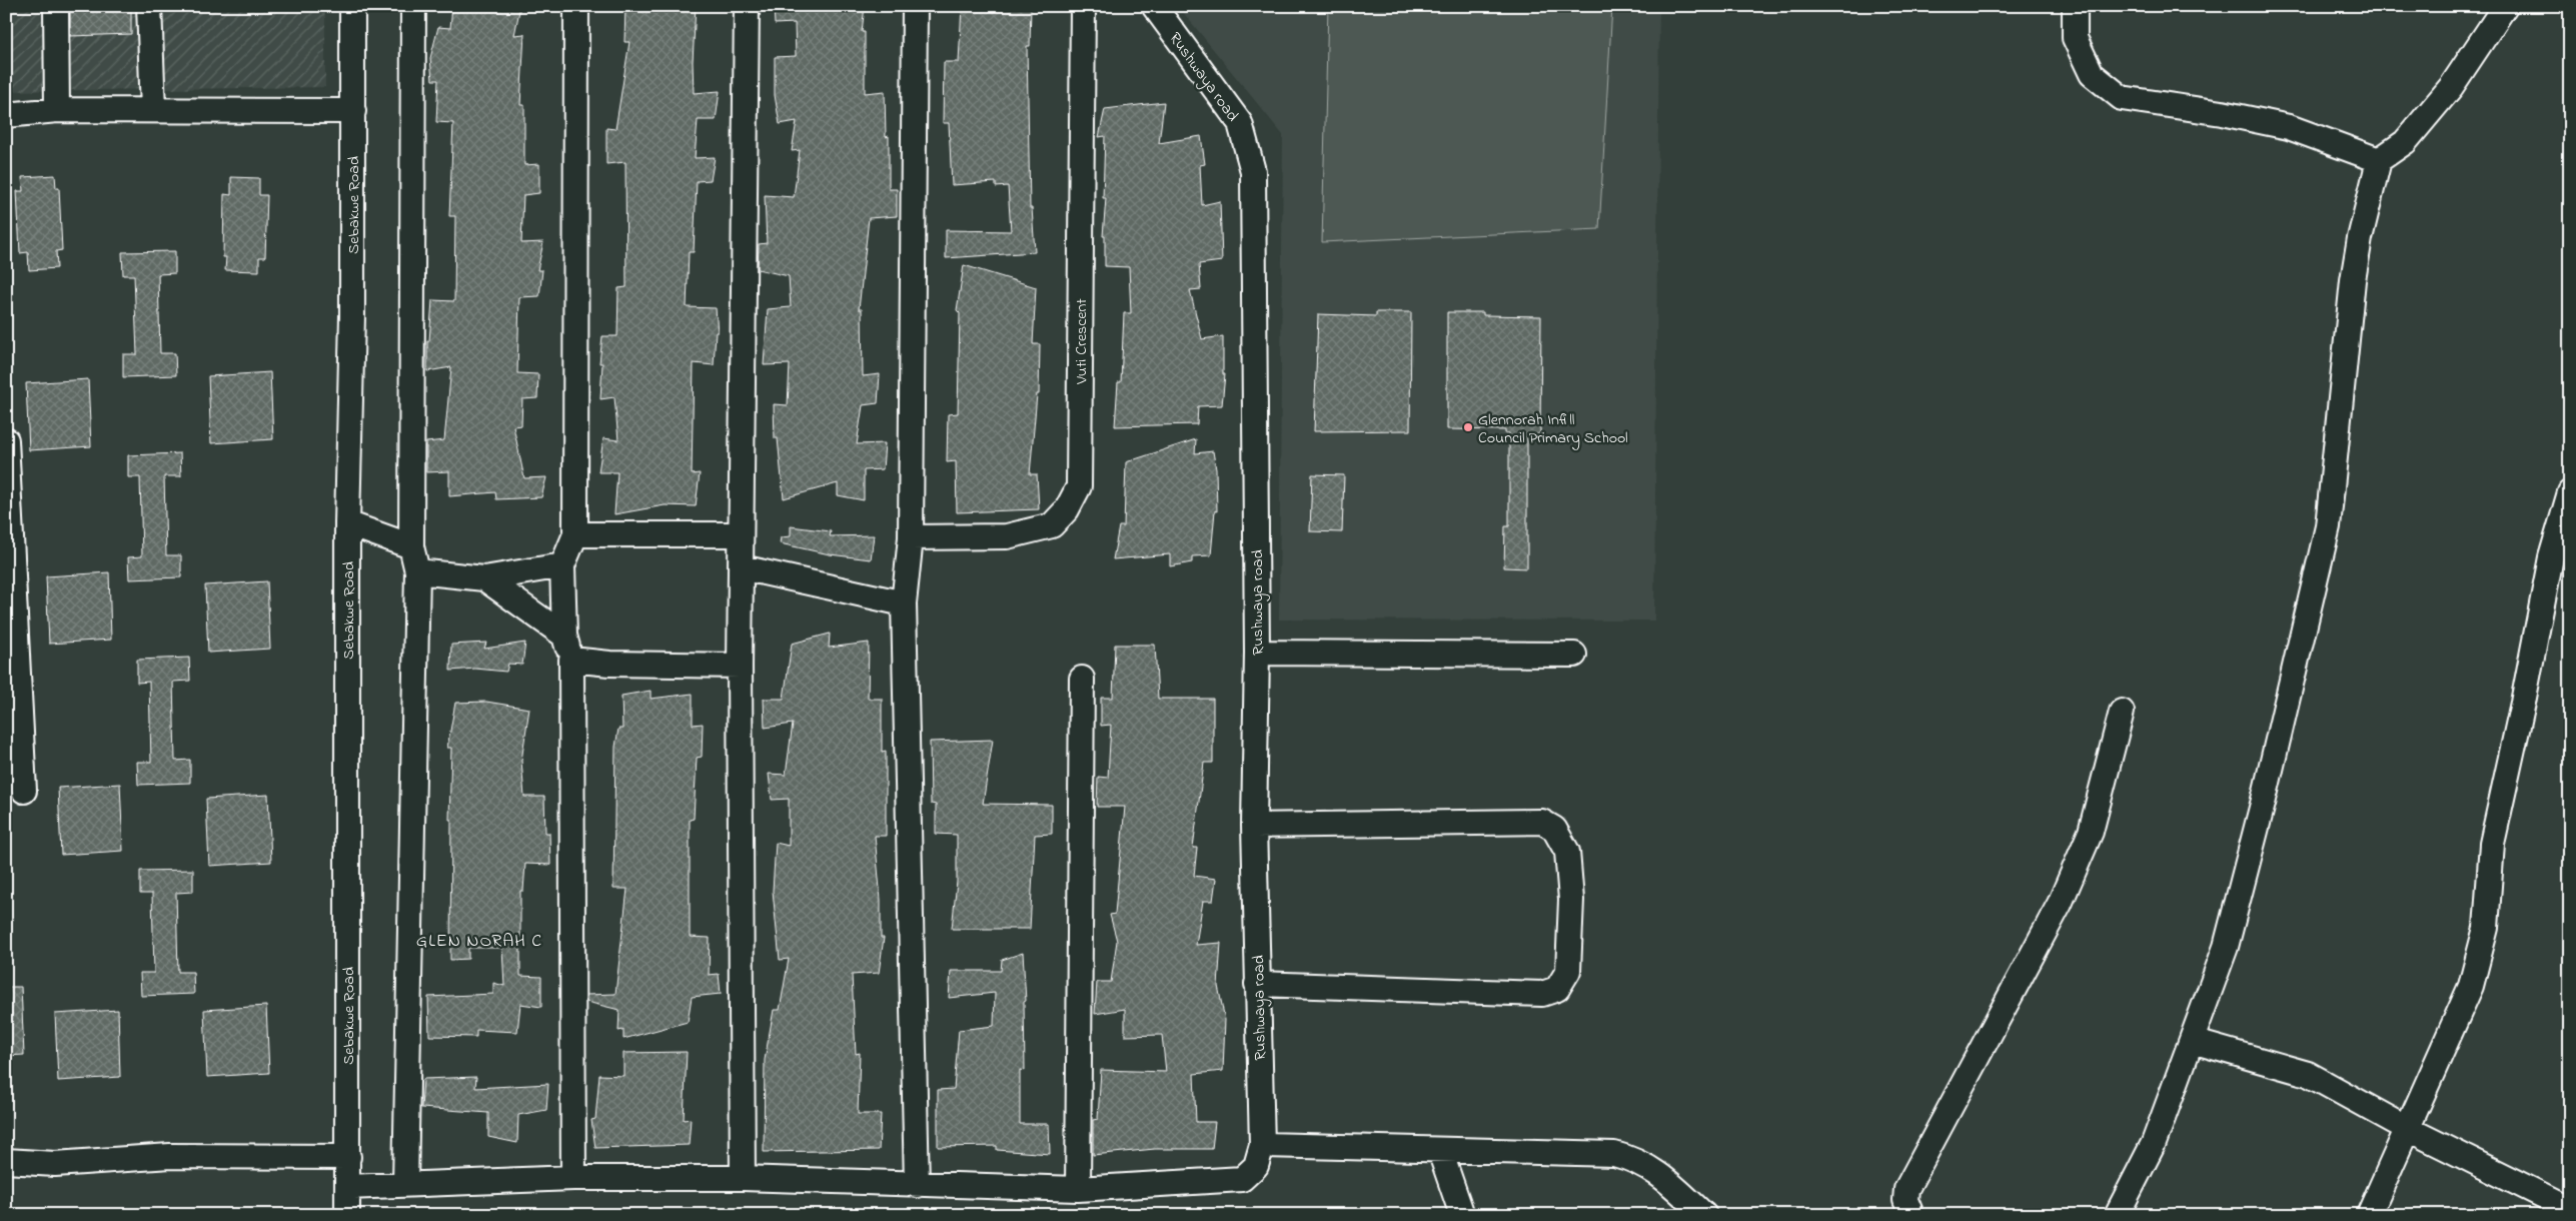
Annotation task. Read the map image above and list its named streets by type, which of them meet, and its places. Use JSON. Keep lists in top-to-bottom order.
{
  "streets": {
    "street": ["Rushwaya road", "Sebakwe Road", "Vuti Crescent"]
  },
  "crossings": [
    ["Rushwaya road", "Sebakwe Road"]
  ],
  "districts": ["GLEN NORAH C"],
  "places": ["Glennorah Infill Council Primary School"]
}
